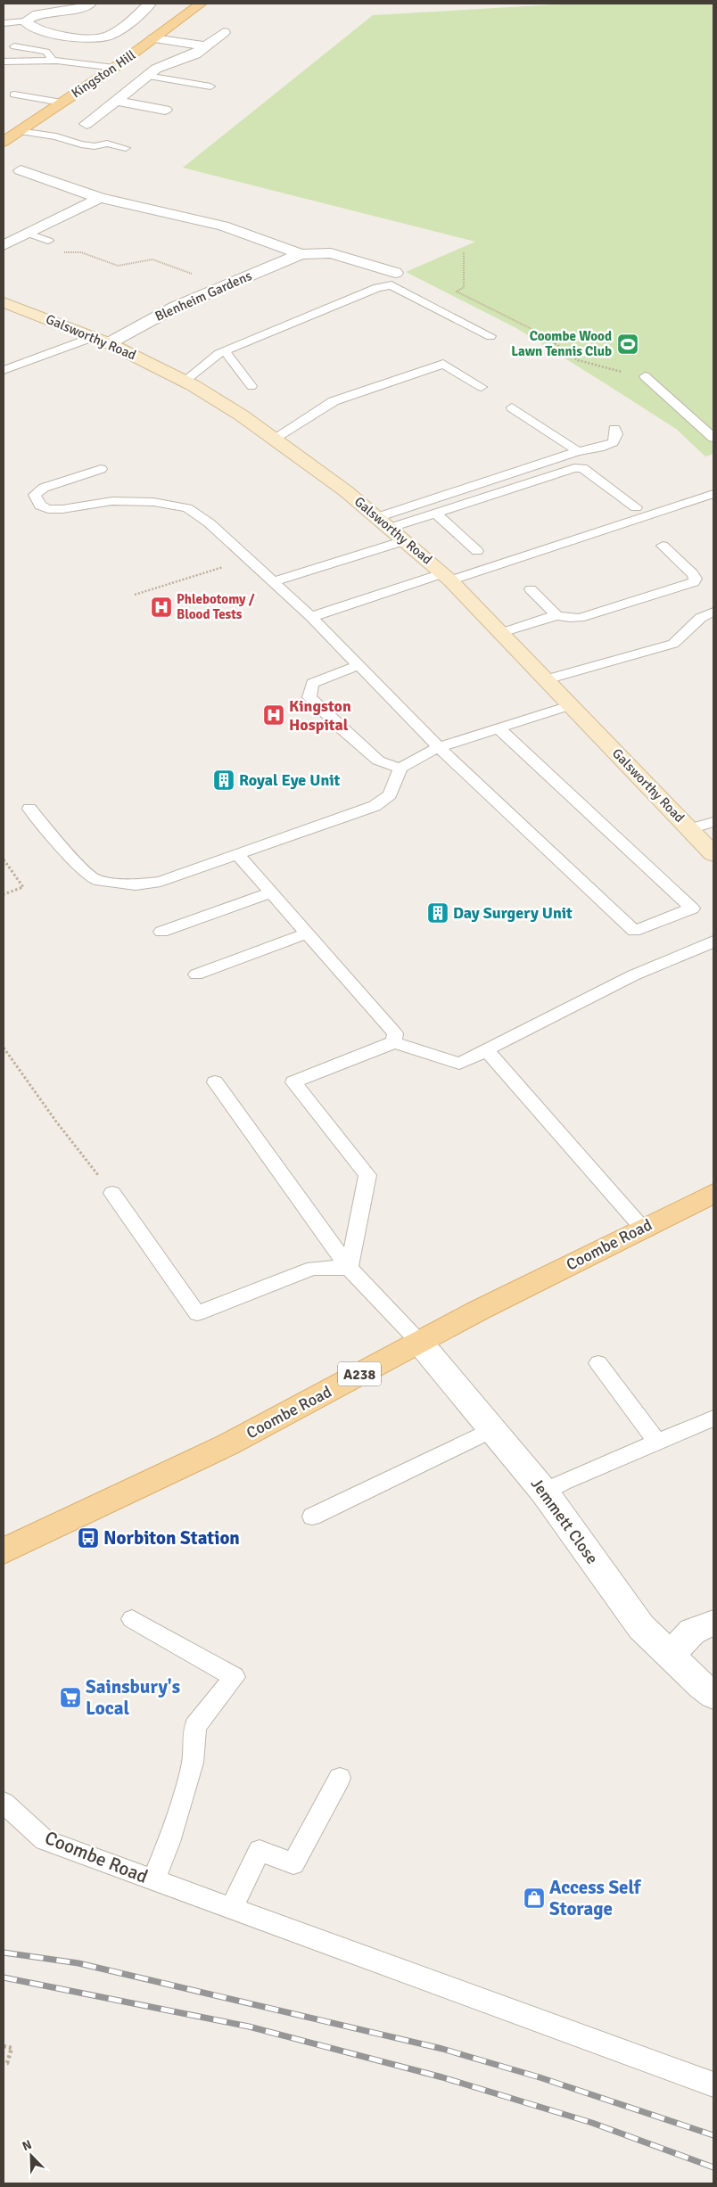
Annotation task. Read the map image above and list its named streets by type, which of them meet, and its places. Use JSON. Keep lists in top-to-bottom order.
{
  "streets": {
    "main road": ["Kingston Hill", "Coombe Road", "A238"],
    "street": ["Blenheim Gardens", "Galsworthy Road", "Jemmett Close"]
  },
  "crossings": [
    ["Blenheim Gardens", "Galsworthy Road"],
    ["Coombe Road", "Jemmett Close"]
  ],
  "places": {
    "sports": ["Coombe Wood Lawn Tennis Club"],
    "hospital": ["Phlebotomy / Blood Tests", "Kingston Hospital"],
    "building": ["Royal Eye Unit", "Day Surgery Unit"],
    "bus stop": ["Norbiton Station"],
    "supermarket": ["Sainsbury's Local"],
    "shop": ["Access Self Storage"]
  },
  "north": "top left"
}
